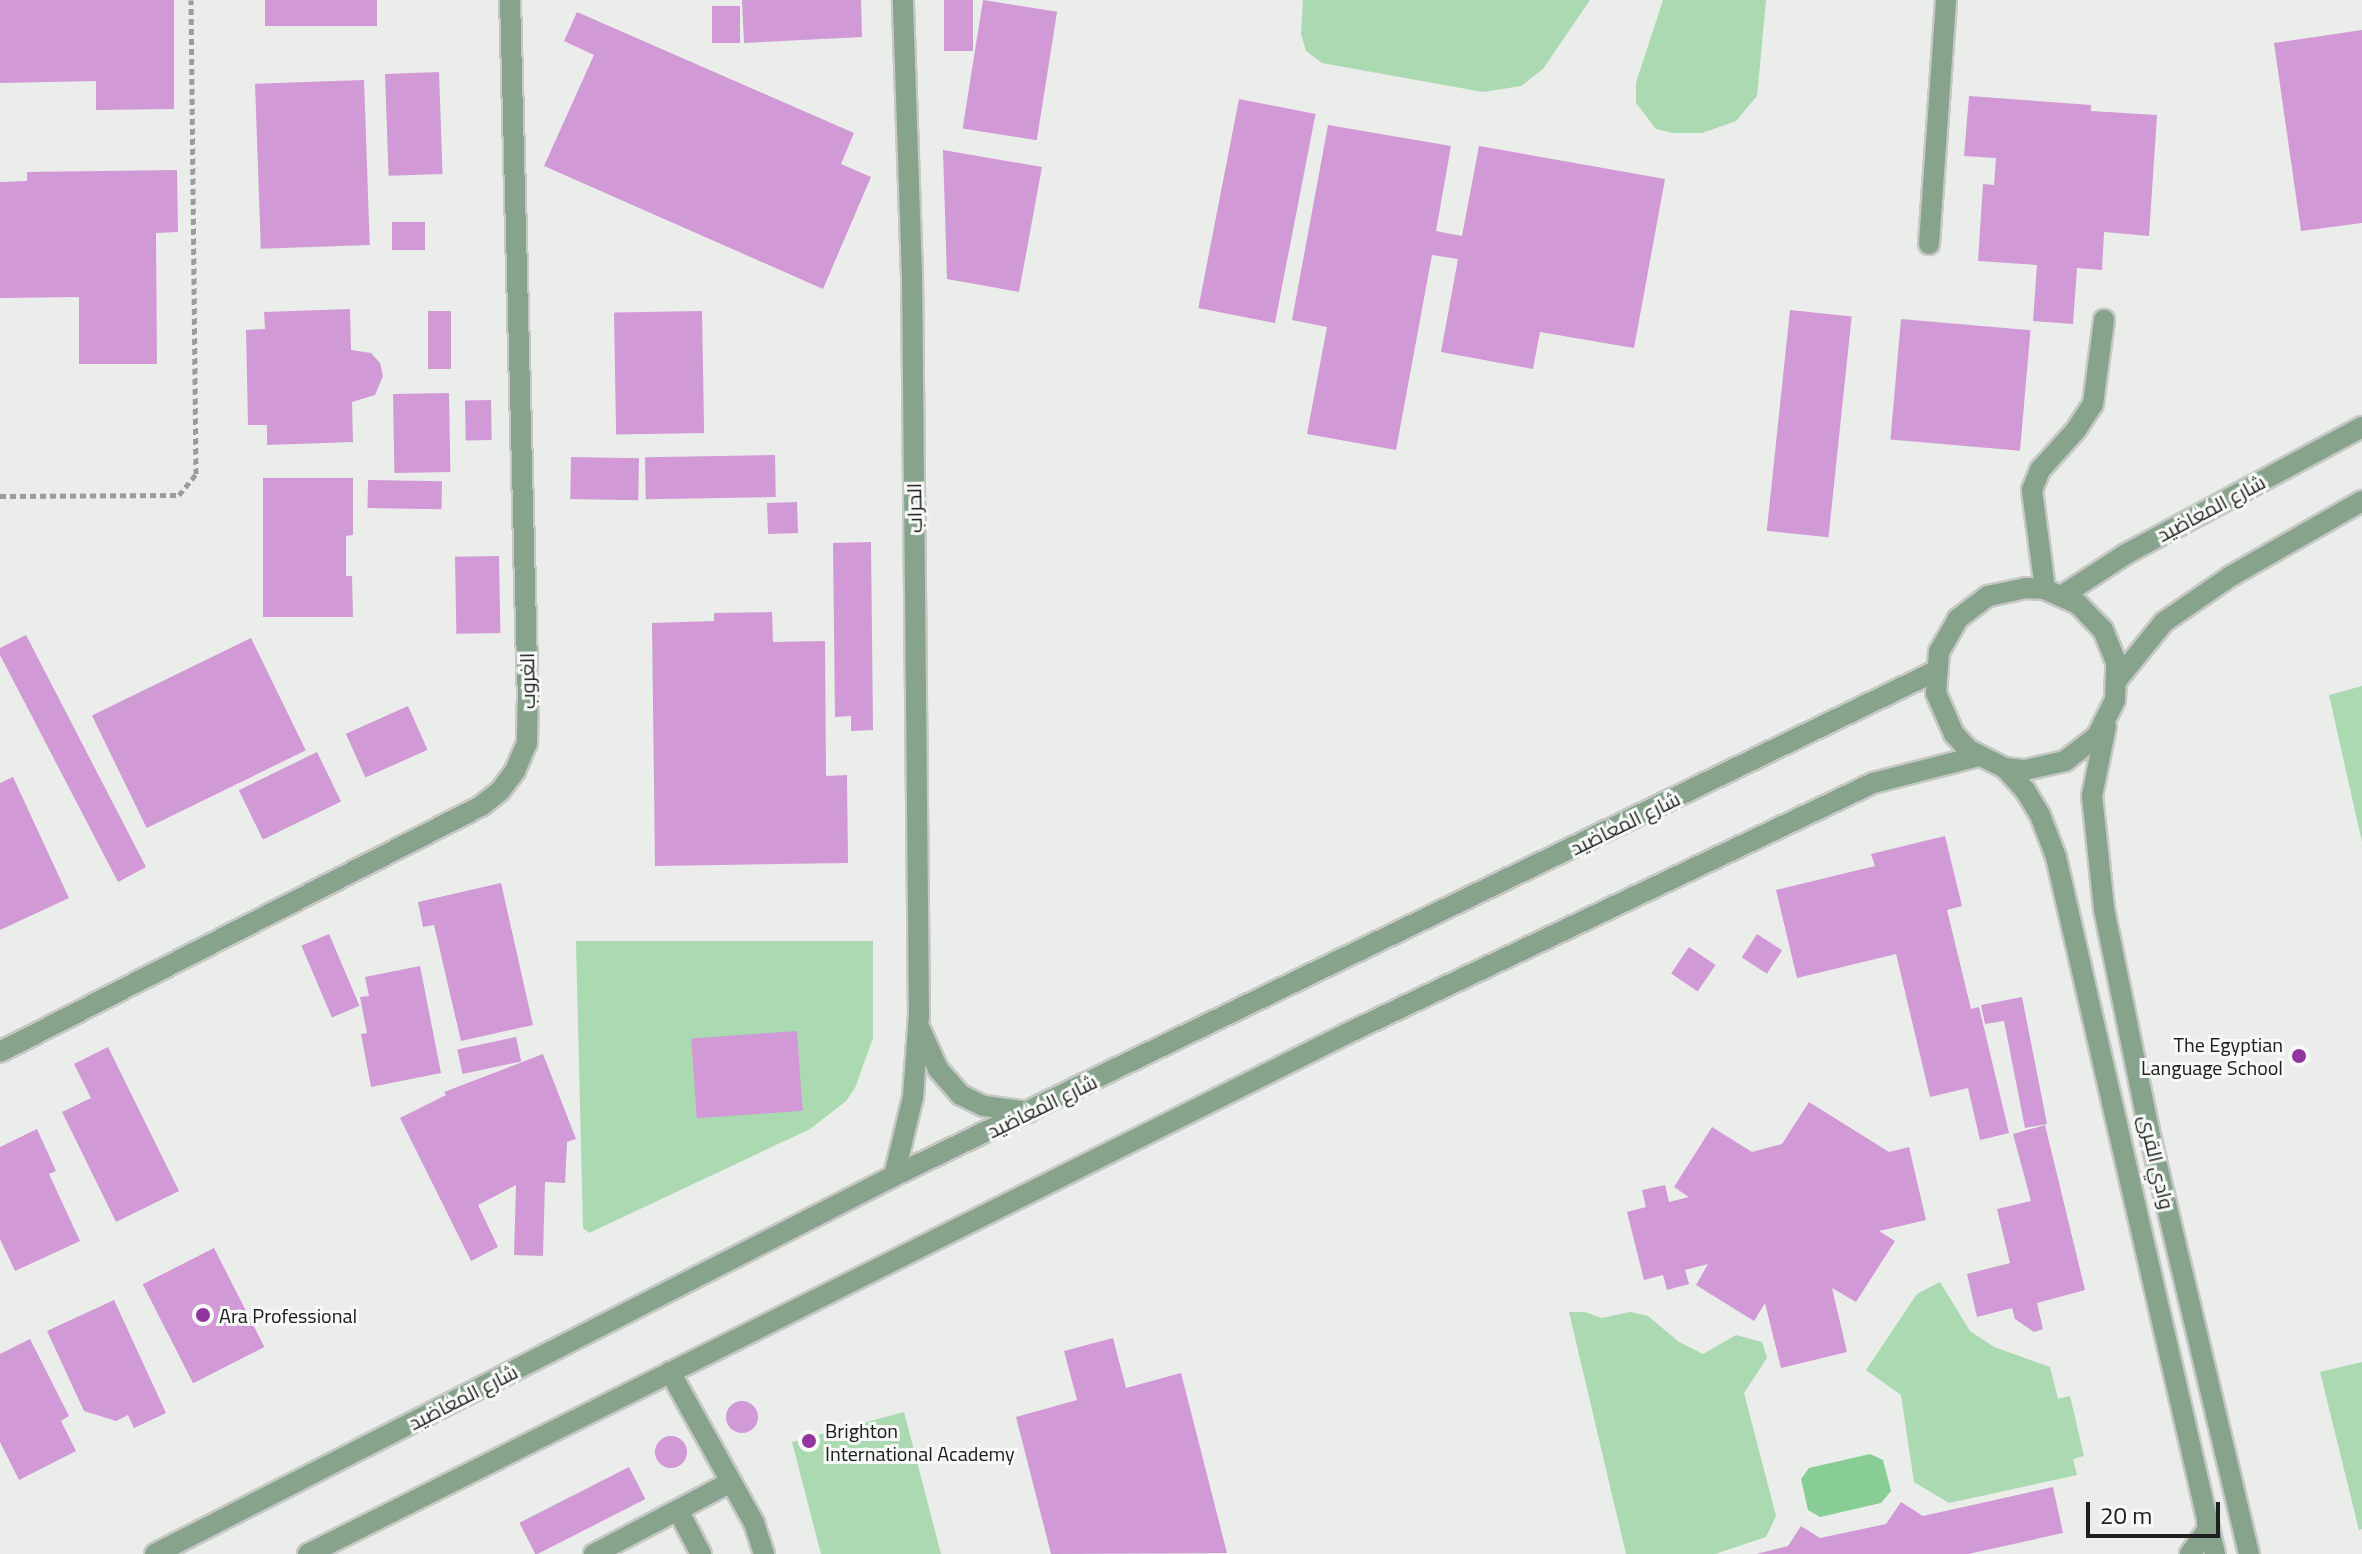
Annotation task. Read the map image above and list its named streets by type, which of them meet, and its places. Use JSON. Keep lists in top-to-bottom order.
{
  "streets": {
    "street": [
      "الحراب",
      "شارع المعاضيد",
      "الغروب",
      "وادي القرى"
    ]
  },
  "crossings": [
    ["الحراب", "شارع المعاضيد"],
    ["شارع المعاضيد", "وادي القرى"]
  ],
  "places": ["The Egyptian Language School", "Ara Professional", "Brighton International Academy"],
  "scale_bar": "20 m"
}
